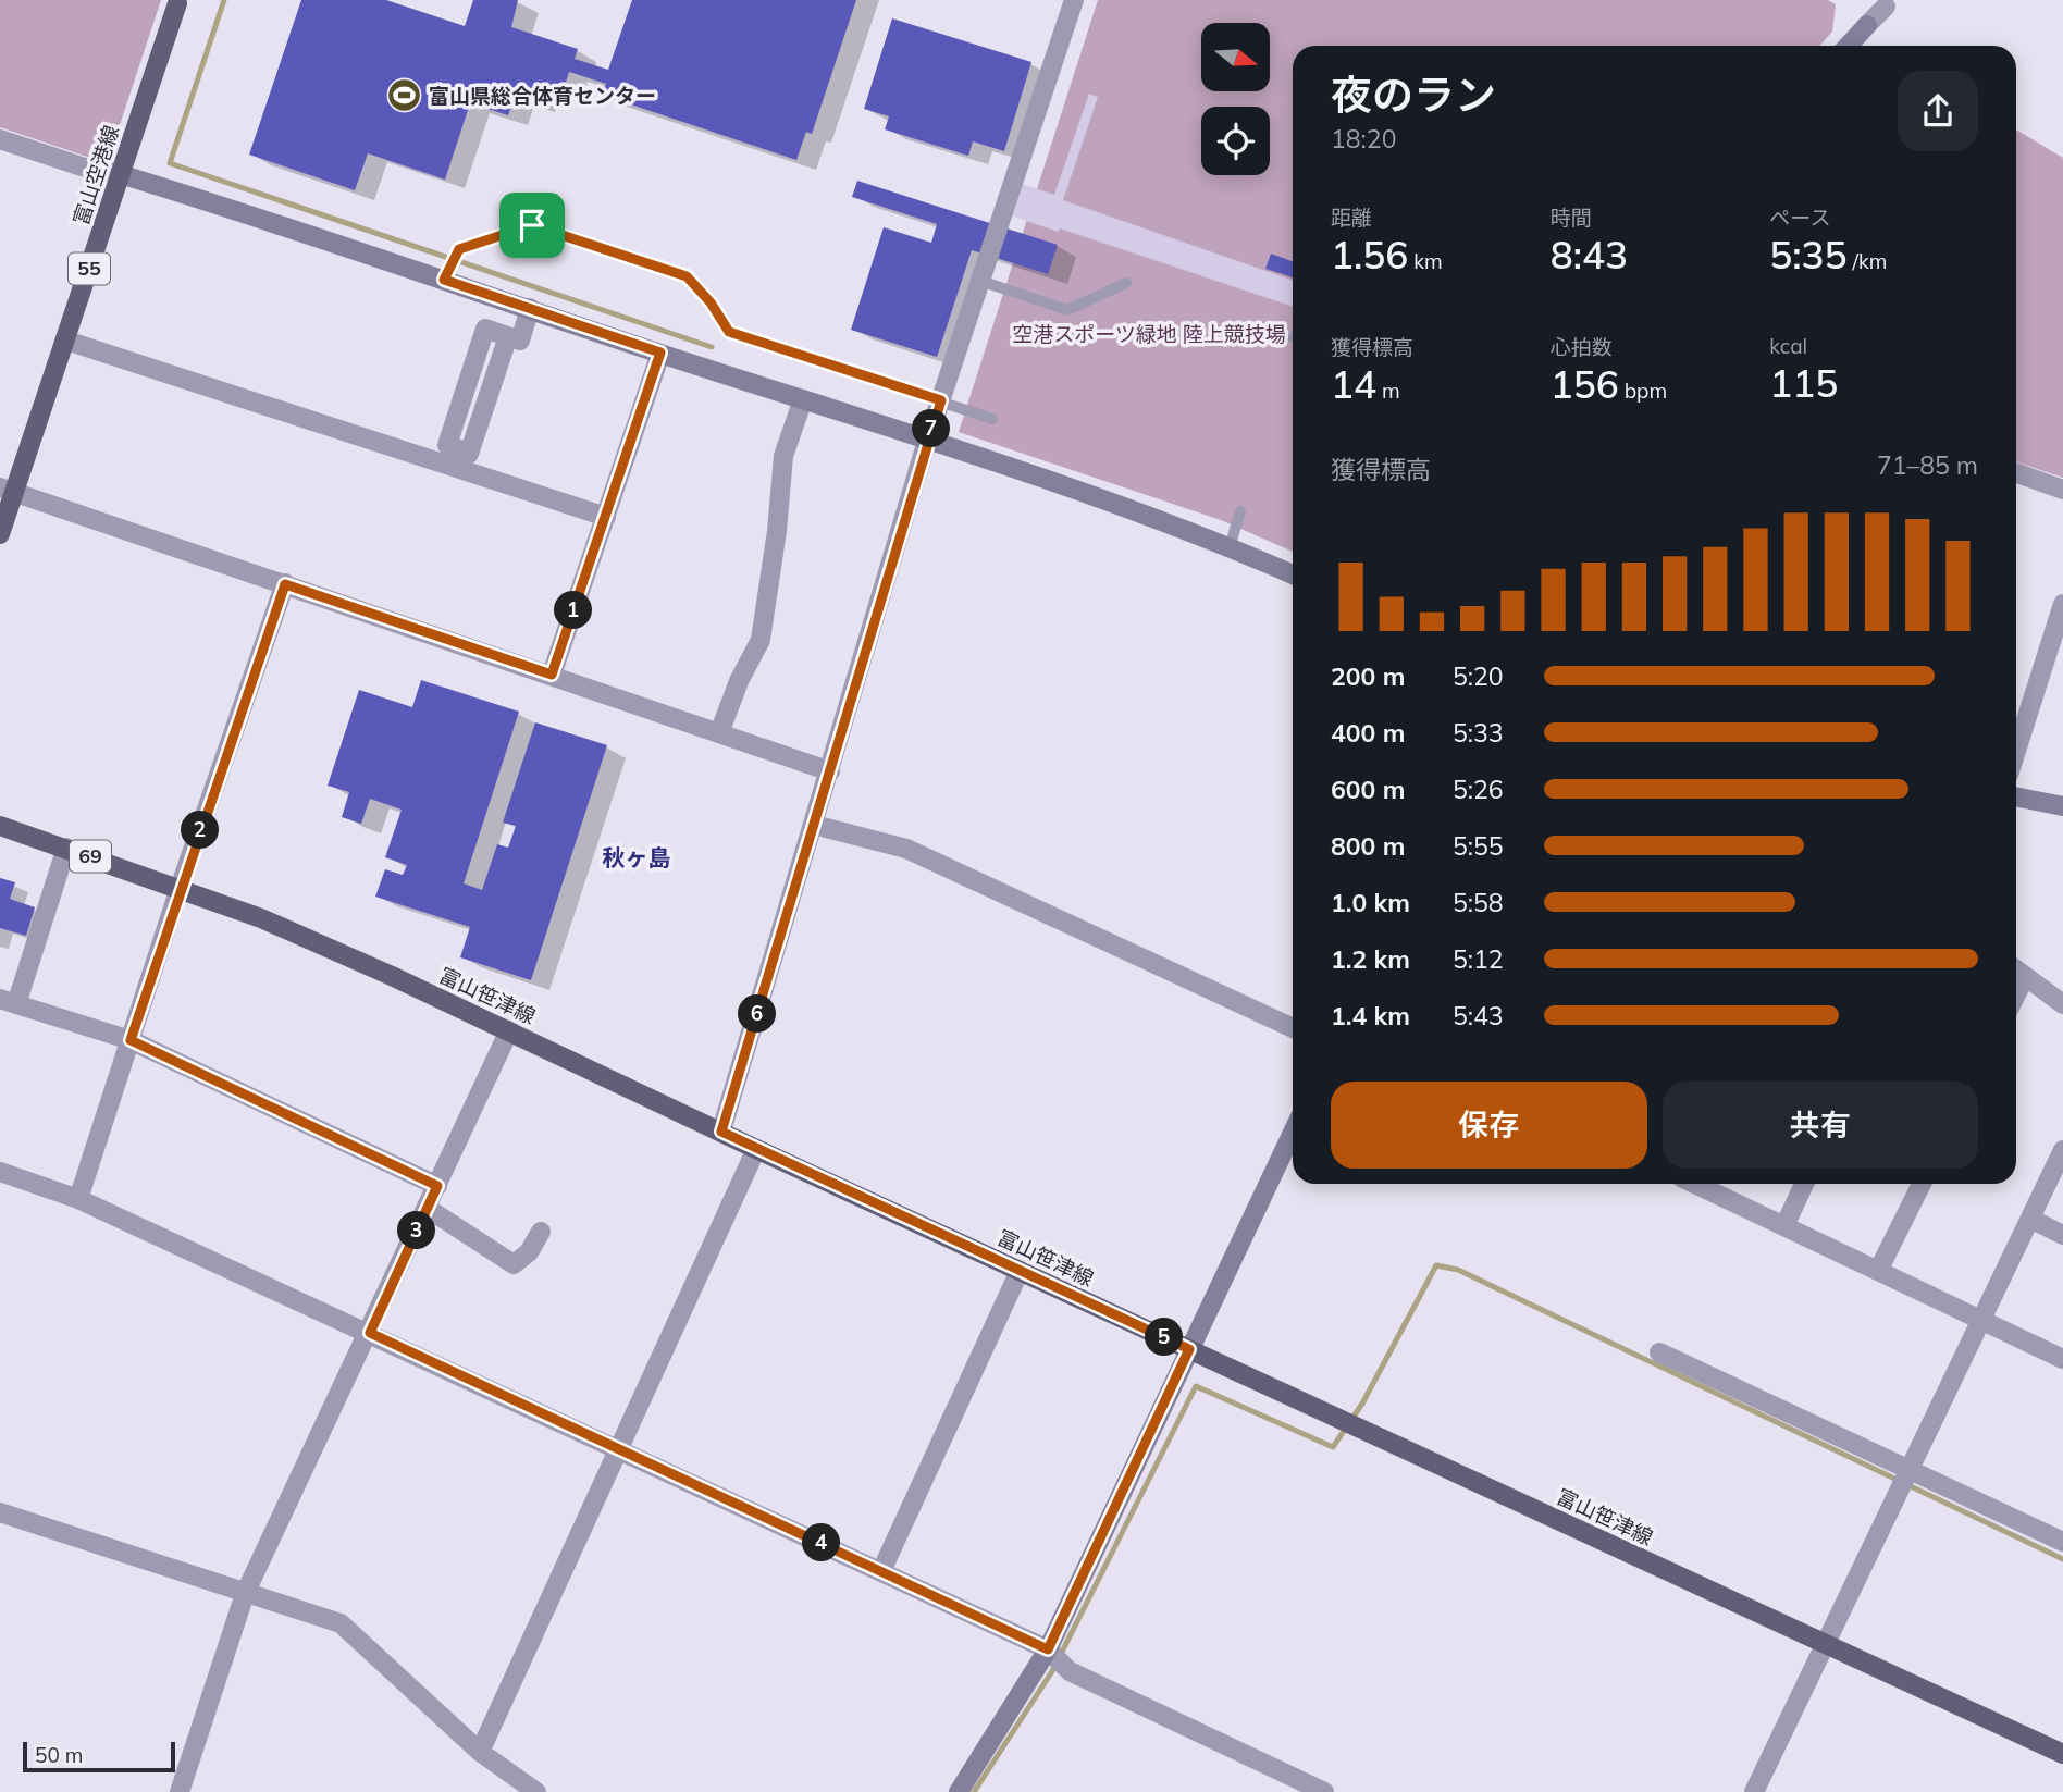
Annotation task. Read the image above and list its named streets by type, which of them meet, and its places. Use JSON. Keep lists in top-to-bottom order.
{
  "streets": {
    "main road": [
      "富山空港線",
      "55",
      "69",
      "富山笹津線"
    ]
  },
  "districts": ["秋ヶ島"],
  "parks": ["空港スポーツ緑地 陸上競技場"],
  "places": {
    "sports": ["富山県総合体育センター"]
  },
  "scale_bar": "50 m",
  "north": "right",
  "page": {
    "heading": ["夜のラン", "18:20"],
    "stats": [
      ["距離", "1.56 km"],
      ["時間", "8:43"],
      ["ペース", "5:35 /km"],
      ["獲得標高", "14 m"],
      ["心拍数", "156 bpm"],
      ["kcal", "115"]
    ],
    "pins": [
      "7",
      "1",
      "2",
      "6",
      "3",
      "5",
      "4"
    ],
    "chart": ["獲得標高", "71–85 m"],
    "list": [
      {
        "name": "200 m",
        "note": "5:20"
      },
      {
        "name": "400 m",
        "note": "5:33"
      },
      {
        "name": "600 m",
        "note": "5:26"
      },
      {
        "name": "800 m",
        "note": "5:55"
      },
      {
        "name": "1.0 km",
        "note": "5:58"
      },
      {
        "name": "1.2 km",
        "note": "5:12"
      },
      {
        "name": "1.4 km",
        "note": "5:43"
      }
    ],
    "buttons": ["保存", "共有"],
    "scale": "50 m"
  }
}
